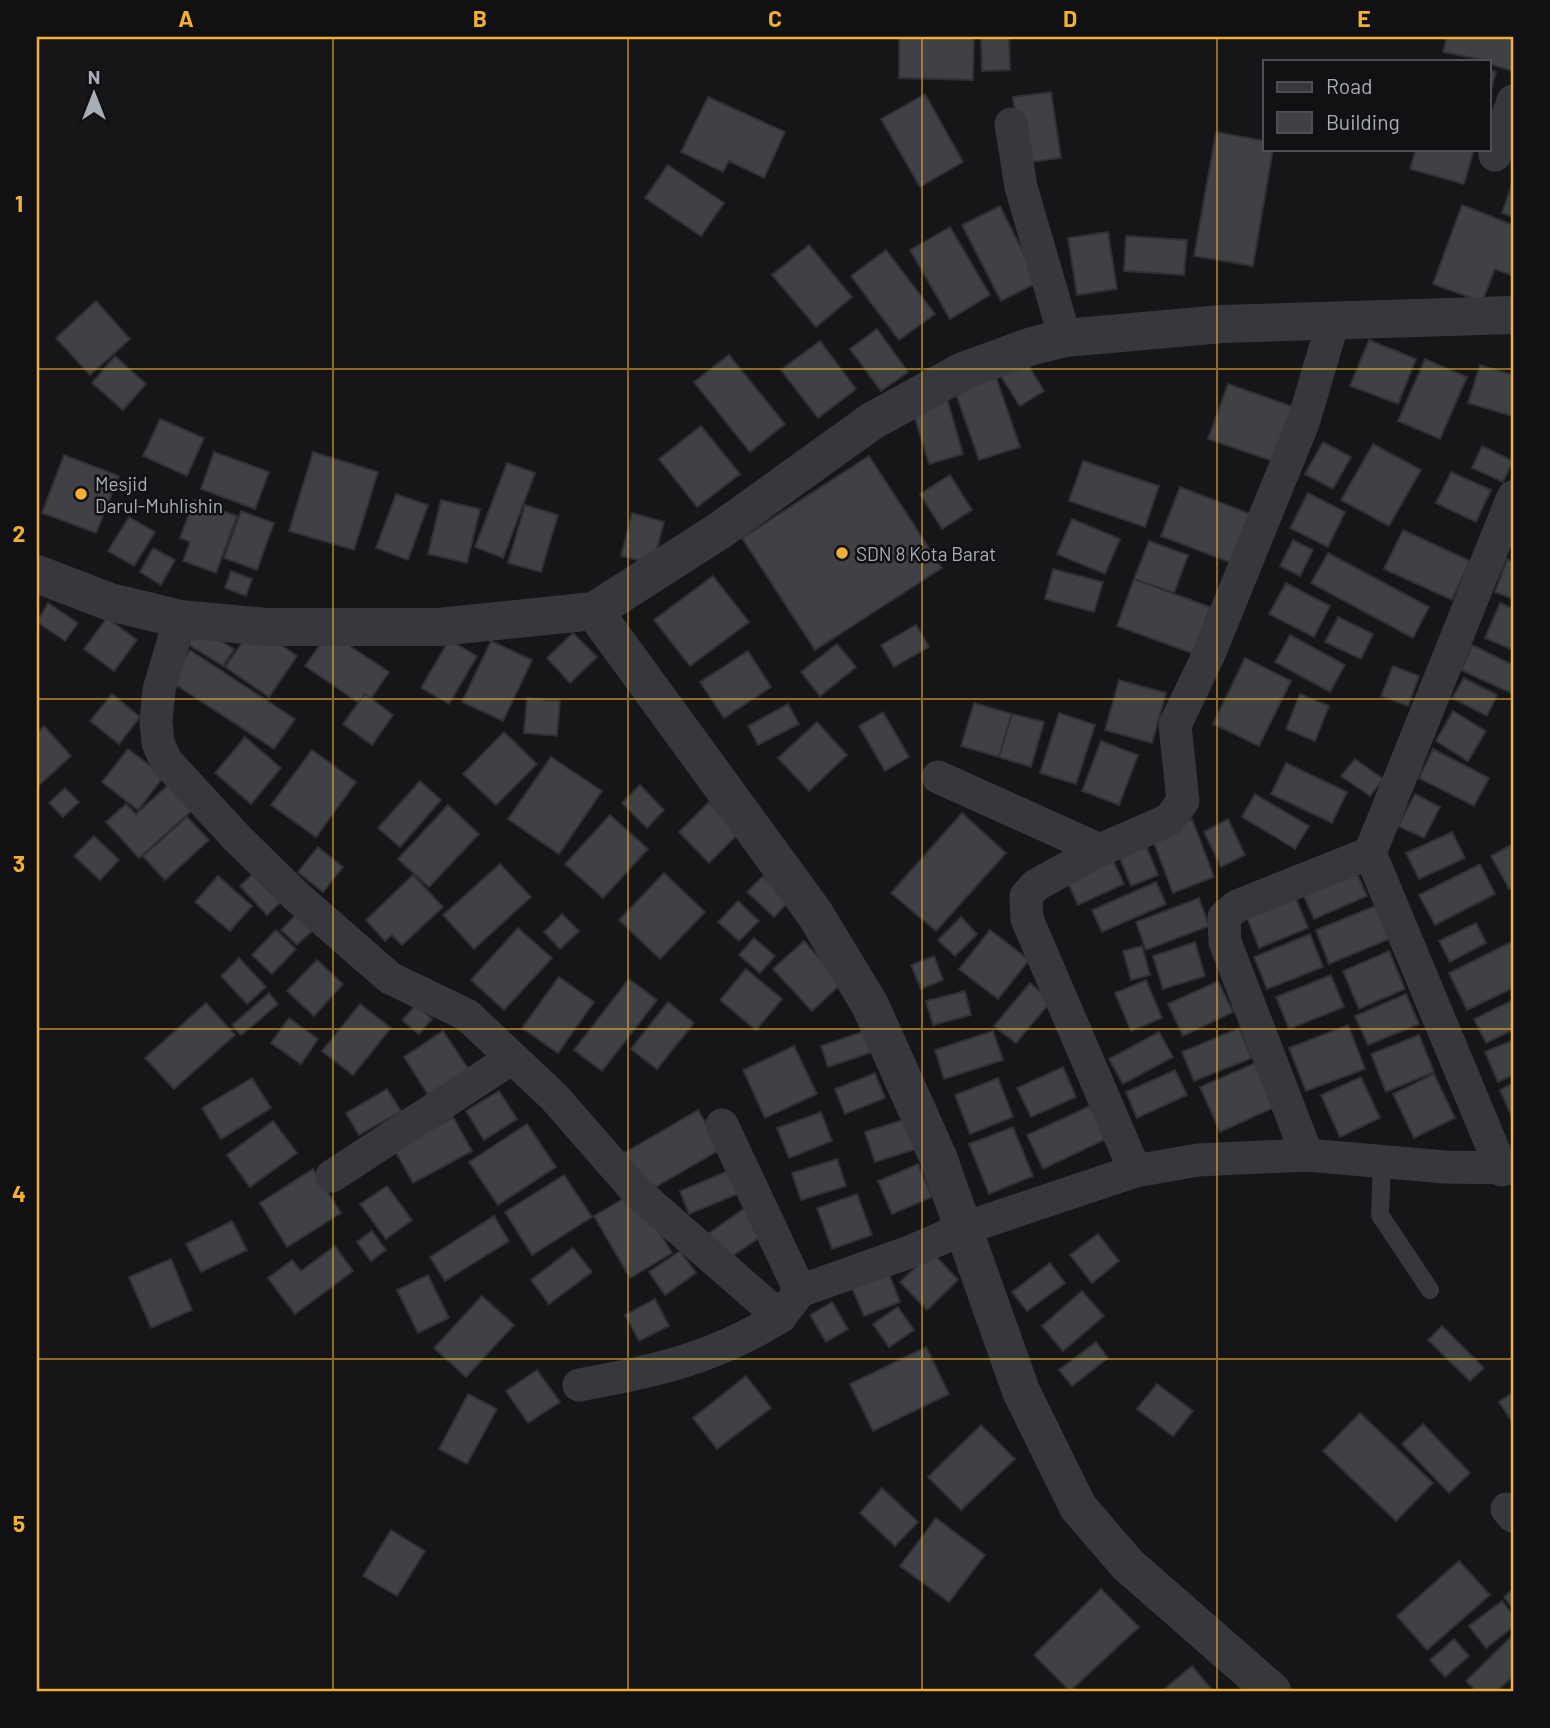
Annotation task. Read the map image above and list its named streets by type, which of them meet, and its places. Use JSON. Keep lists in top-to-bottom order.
{
  "places": ["Mesjid Darul-Muhlishin", "SDN 8 Kota Barat"],
  "legend": ["Road", "Building"],
  "north": "top",
  "grid": {
    "columns": [
      "A",
      "B",
      "C",
      "D",
      "E"
    ],
    "rows": [
      "1",
      "2",
      "3",
      "4",
      "5"
    ]
  }
}
